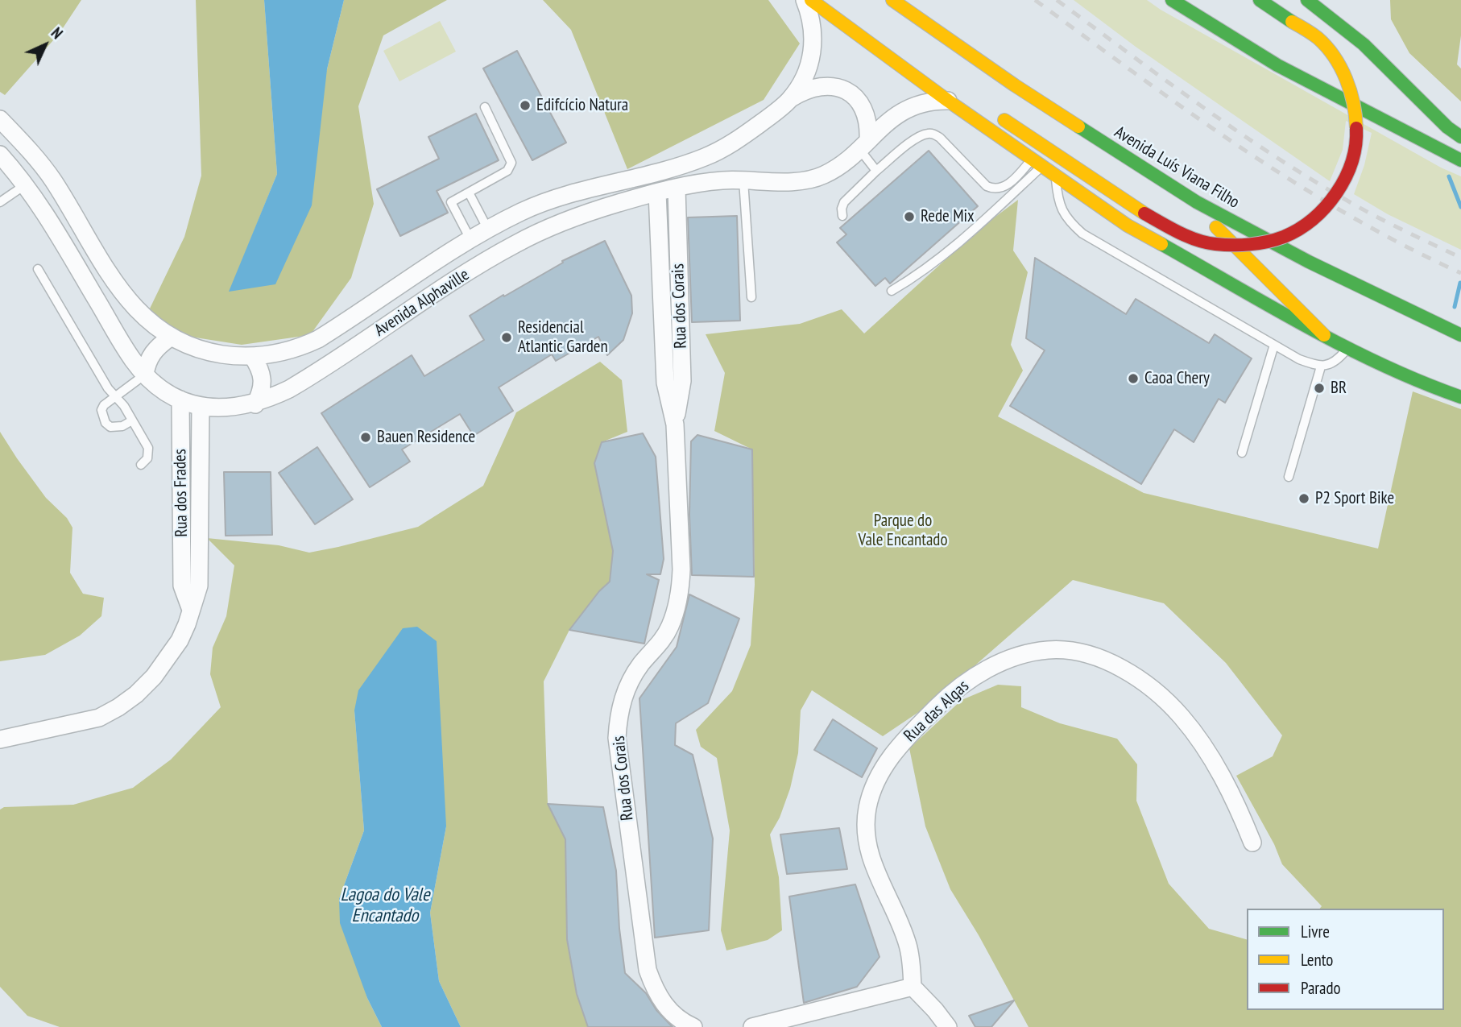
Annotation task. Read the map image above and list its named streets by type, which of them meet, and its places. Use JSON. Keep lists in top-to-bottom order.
{
  "streets": {
    "main road": ["Avenida Luís Viana Filho"],
    "street": [
      "Avenida Alphaville",
      "Rua dos Corais",
      "Rua dos Frades",
      "Rua das Algas"
    ]
  },
  "crossings": [
    ["Avenida Alphaville", "Rua dos Corais"],
    ["Avenida Alphaville", "Rua dos Frades"]
  ],
  "water": ["Lagoa do Vale Encantado"],
  "parks": ["Parque do Vale Encantado"],
  "places": [
    "Edifcício Natura",
    "Rede Mix",
    "Residencial Atlantic Garden",
    "Caoa Chery",
    "BR",
    "Bauen Residence",
    "P2 Sport Bike"
  ],
  "legend": ["Livre", "Lento", "Parado"],
  "north": "top right"
}
